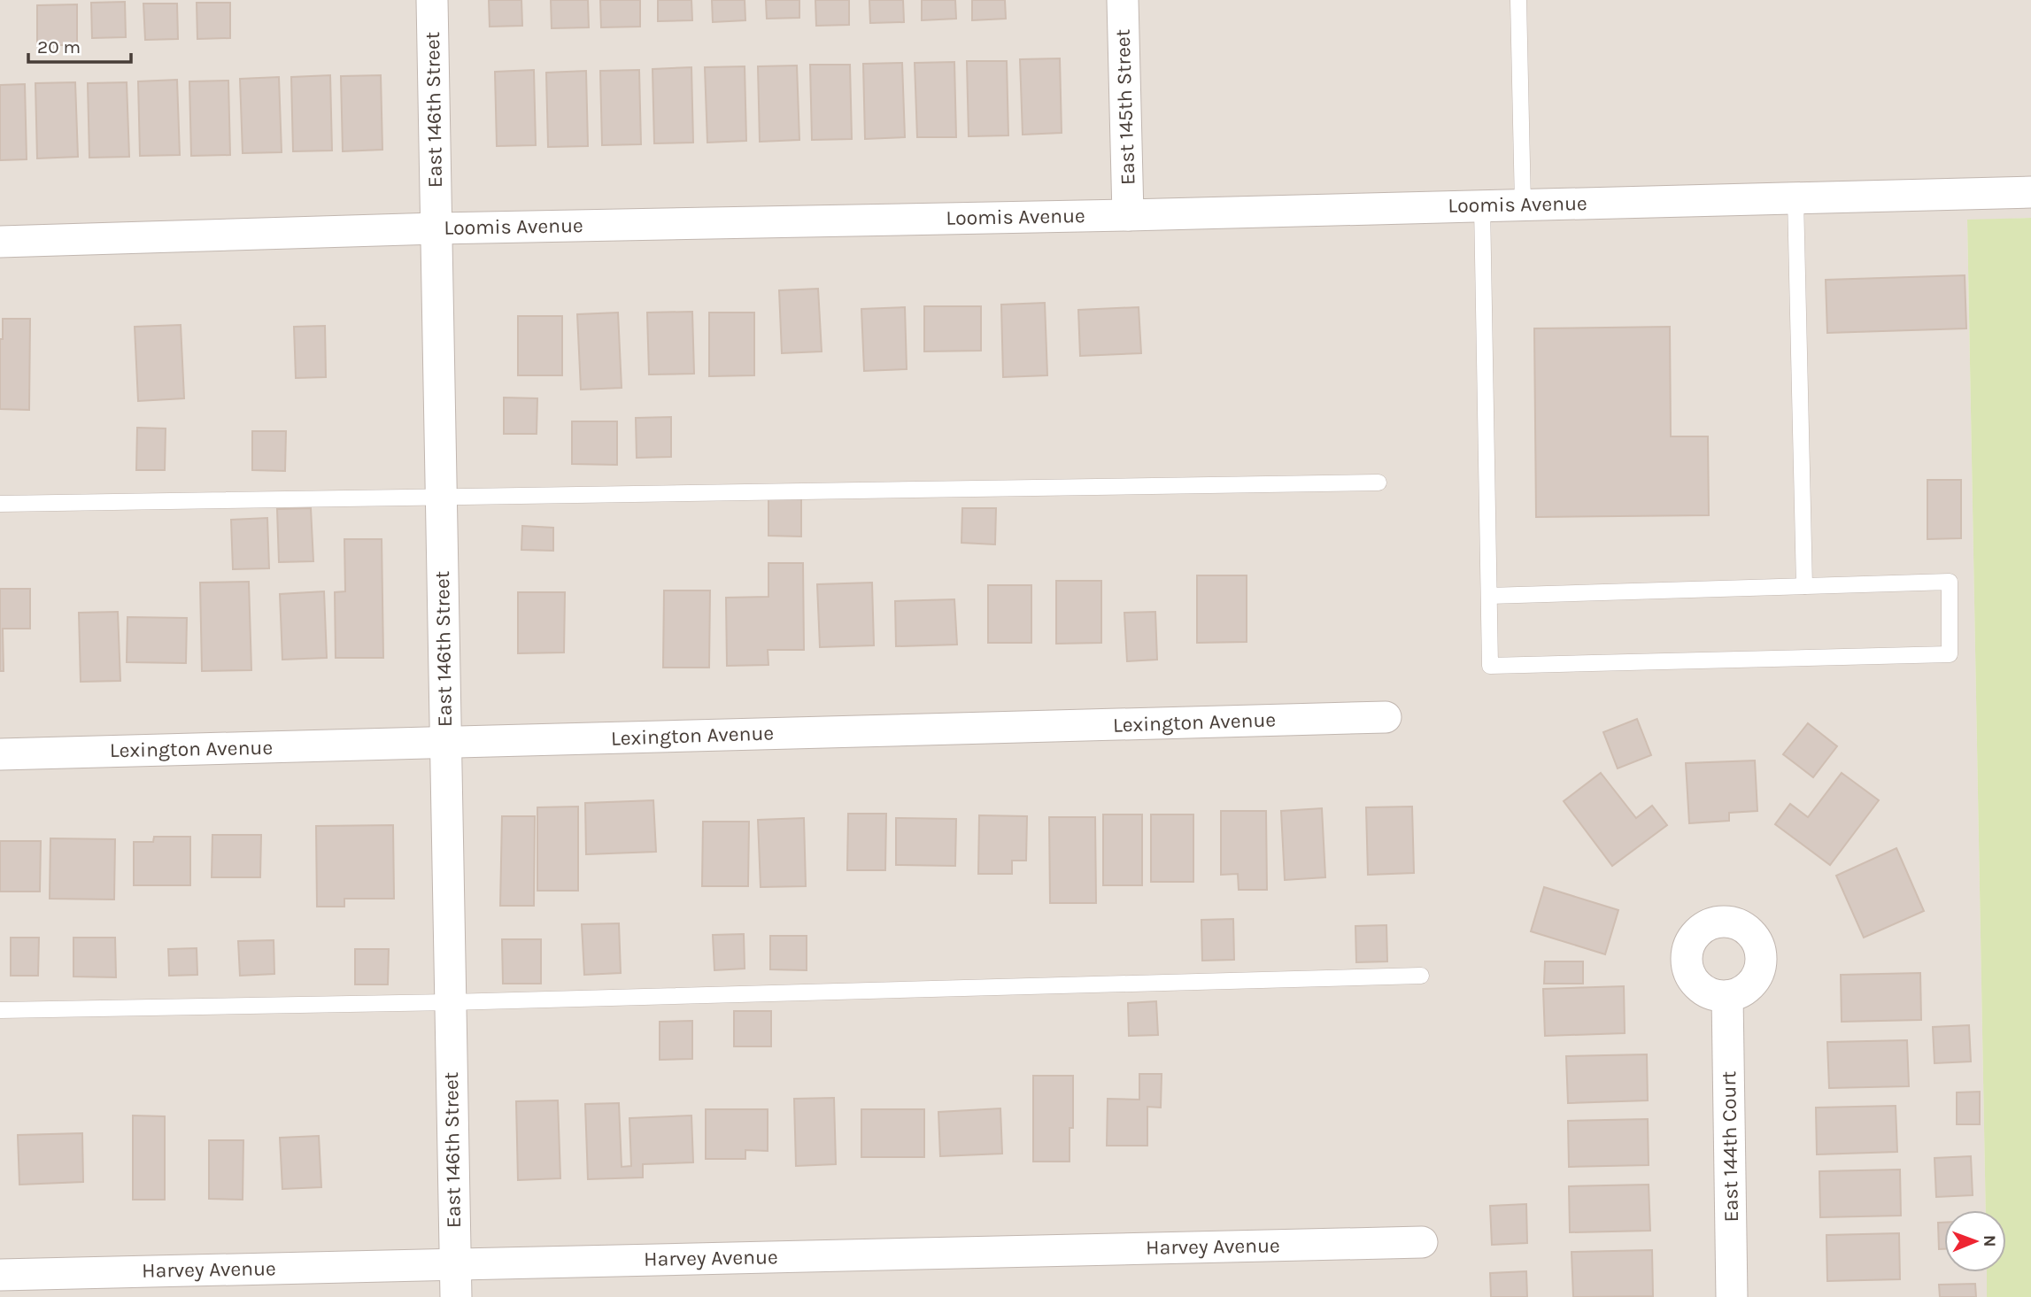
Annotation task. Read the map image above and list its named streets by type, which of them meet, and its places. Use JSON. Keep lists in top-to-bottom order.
{
  "streets": {
    "street": [
      "East 145th Street",
      "East 146th Street",
      "Loomis Avenue",
      "Lexington Avenue",
      "East 144th Court",
      "Harvey Avenue"
    ]
  },
  "crossings": [
    ["East 145th Street", "Loomis Avenue"],
    ["East 146th Street", "Loomis Avenue"],
    ["East 146th Street", "Lexington Avenue"],
    ["East 146th Street", "Harvey Avenue"]
  ],
  "scale_bar": "20 m",
  "north": "right"
}
